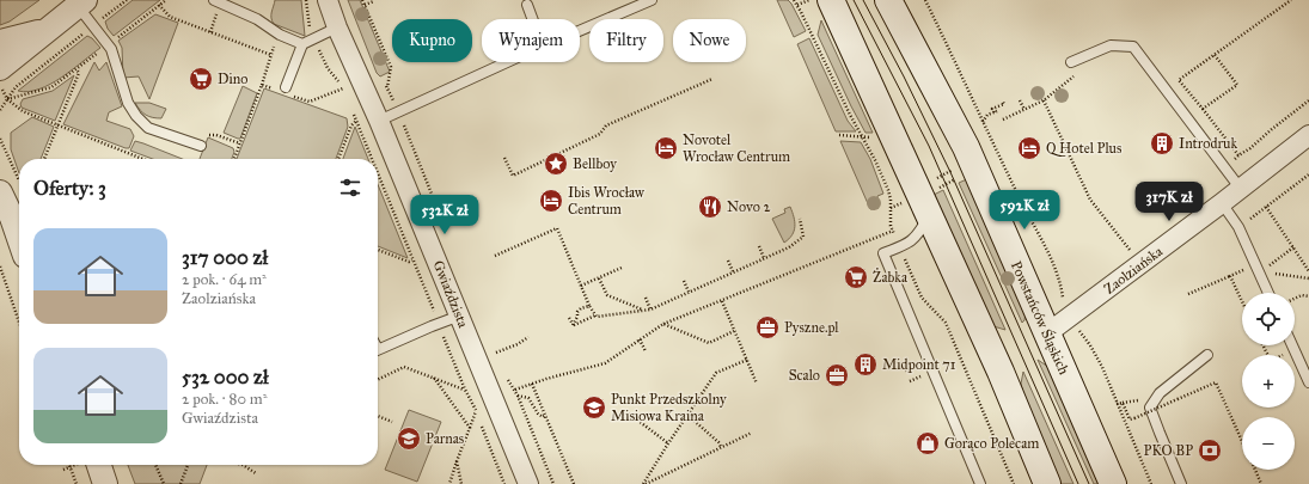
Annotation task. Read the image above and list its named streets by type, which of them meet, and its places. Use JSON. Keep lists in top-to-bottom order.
{
  "streets": {
    "main road": ["Powstańców Śląskich"],
    "street": ["Zaolziańska", "Gwiaździsta"]
  },
  "crossings": [
    ["Zaolziańska", "Powstańców Śląskich"]
  ],
  "places": {
    "supermarket": ["Dino", "Żabka"],
    "building": ["Introdruk", "Midpoint 71"],
    "hotel": ["Novotel Wrocław Centrum", "Q Hotel Plus", "Ibis Wrocław Centrum"],
    "place": ["Bellboy"],
    "restaurant": ["Novo 2"],
    "office": ["Pyszne.pl", "Scalo"],
    "school or university": ["Punkt Przedszkolny Misiowa Kraina", "Parnas"],
    "shop": ["Gorąco Polecam"],
    "bank": ["PKO BP"]
  },
  "page": {
    "chip": [
      "Kupno",
      "Wynajem",
      "Filtry",
      "Nowe"
    ],
    "heading": "Oferty: 3",
    "price": ["317K zł", "592K zł", "532K zł"],
    "list": [
      {
        "name": "317 000 zł",
        "note": "2 pok. · 64 m² · Zaolziańska"
      },
      {
        "name": "532 000 zł",
        "note": "2 pok. · 80 m² · Gwiaździsta"
      }
    ],
    "map_buttons": ["+", "−"]
  }
}
